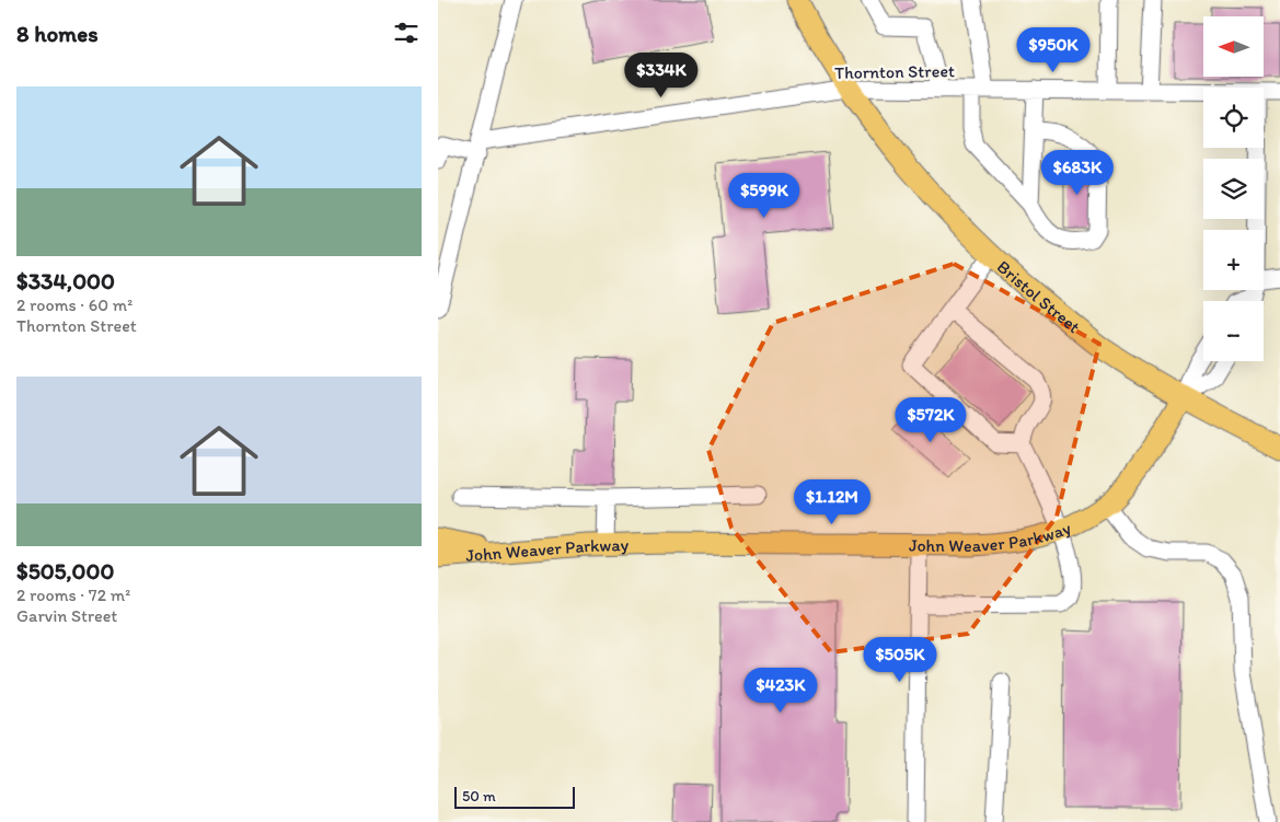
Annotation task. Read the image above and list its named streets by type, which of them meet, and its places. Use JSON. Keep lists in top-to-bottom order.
{
  "streets": {
    "main road": ["Bristol Street", "John Weaver Parkway"],
    "street": ["Thornton Street"]
  },
  "crossings": [
    ["Thornton Street", "Bristol Street"],
    ["Bristol Street", "John Weaver Parkway"]
  ],
  "scale_bar": "50 m",
  "north": "left",
  "page": {
    "heading": "8 homes",
    "map_buttons": ["+", "−"],
    "price": [
      "$950K",
      "$334K",
      "$683K",
      "$599K",
      "$572K",
      "$1.12M",
      "$505K",
      "$423K"
    ],
    "list": [
      {
        "name": "$334,000",
        "note": "2 rooms · 60 m² · Thornton Street"
      },
      {
        "name": "$505,000",
        "note": "2 rooms · 72 m² · Garvin Street"
      }
    ],
    "scale": "50 m"
  }
}
